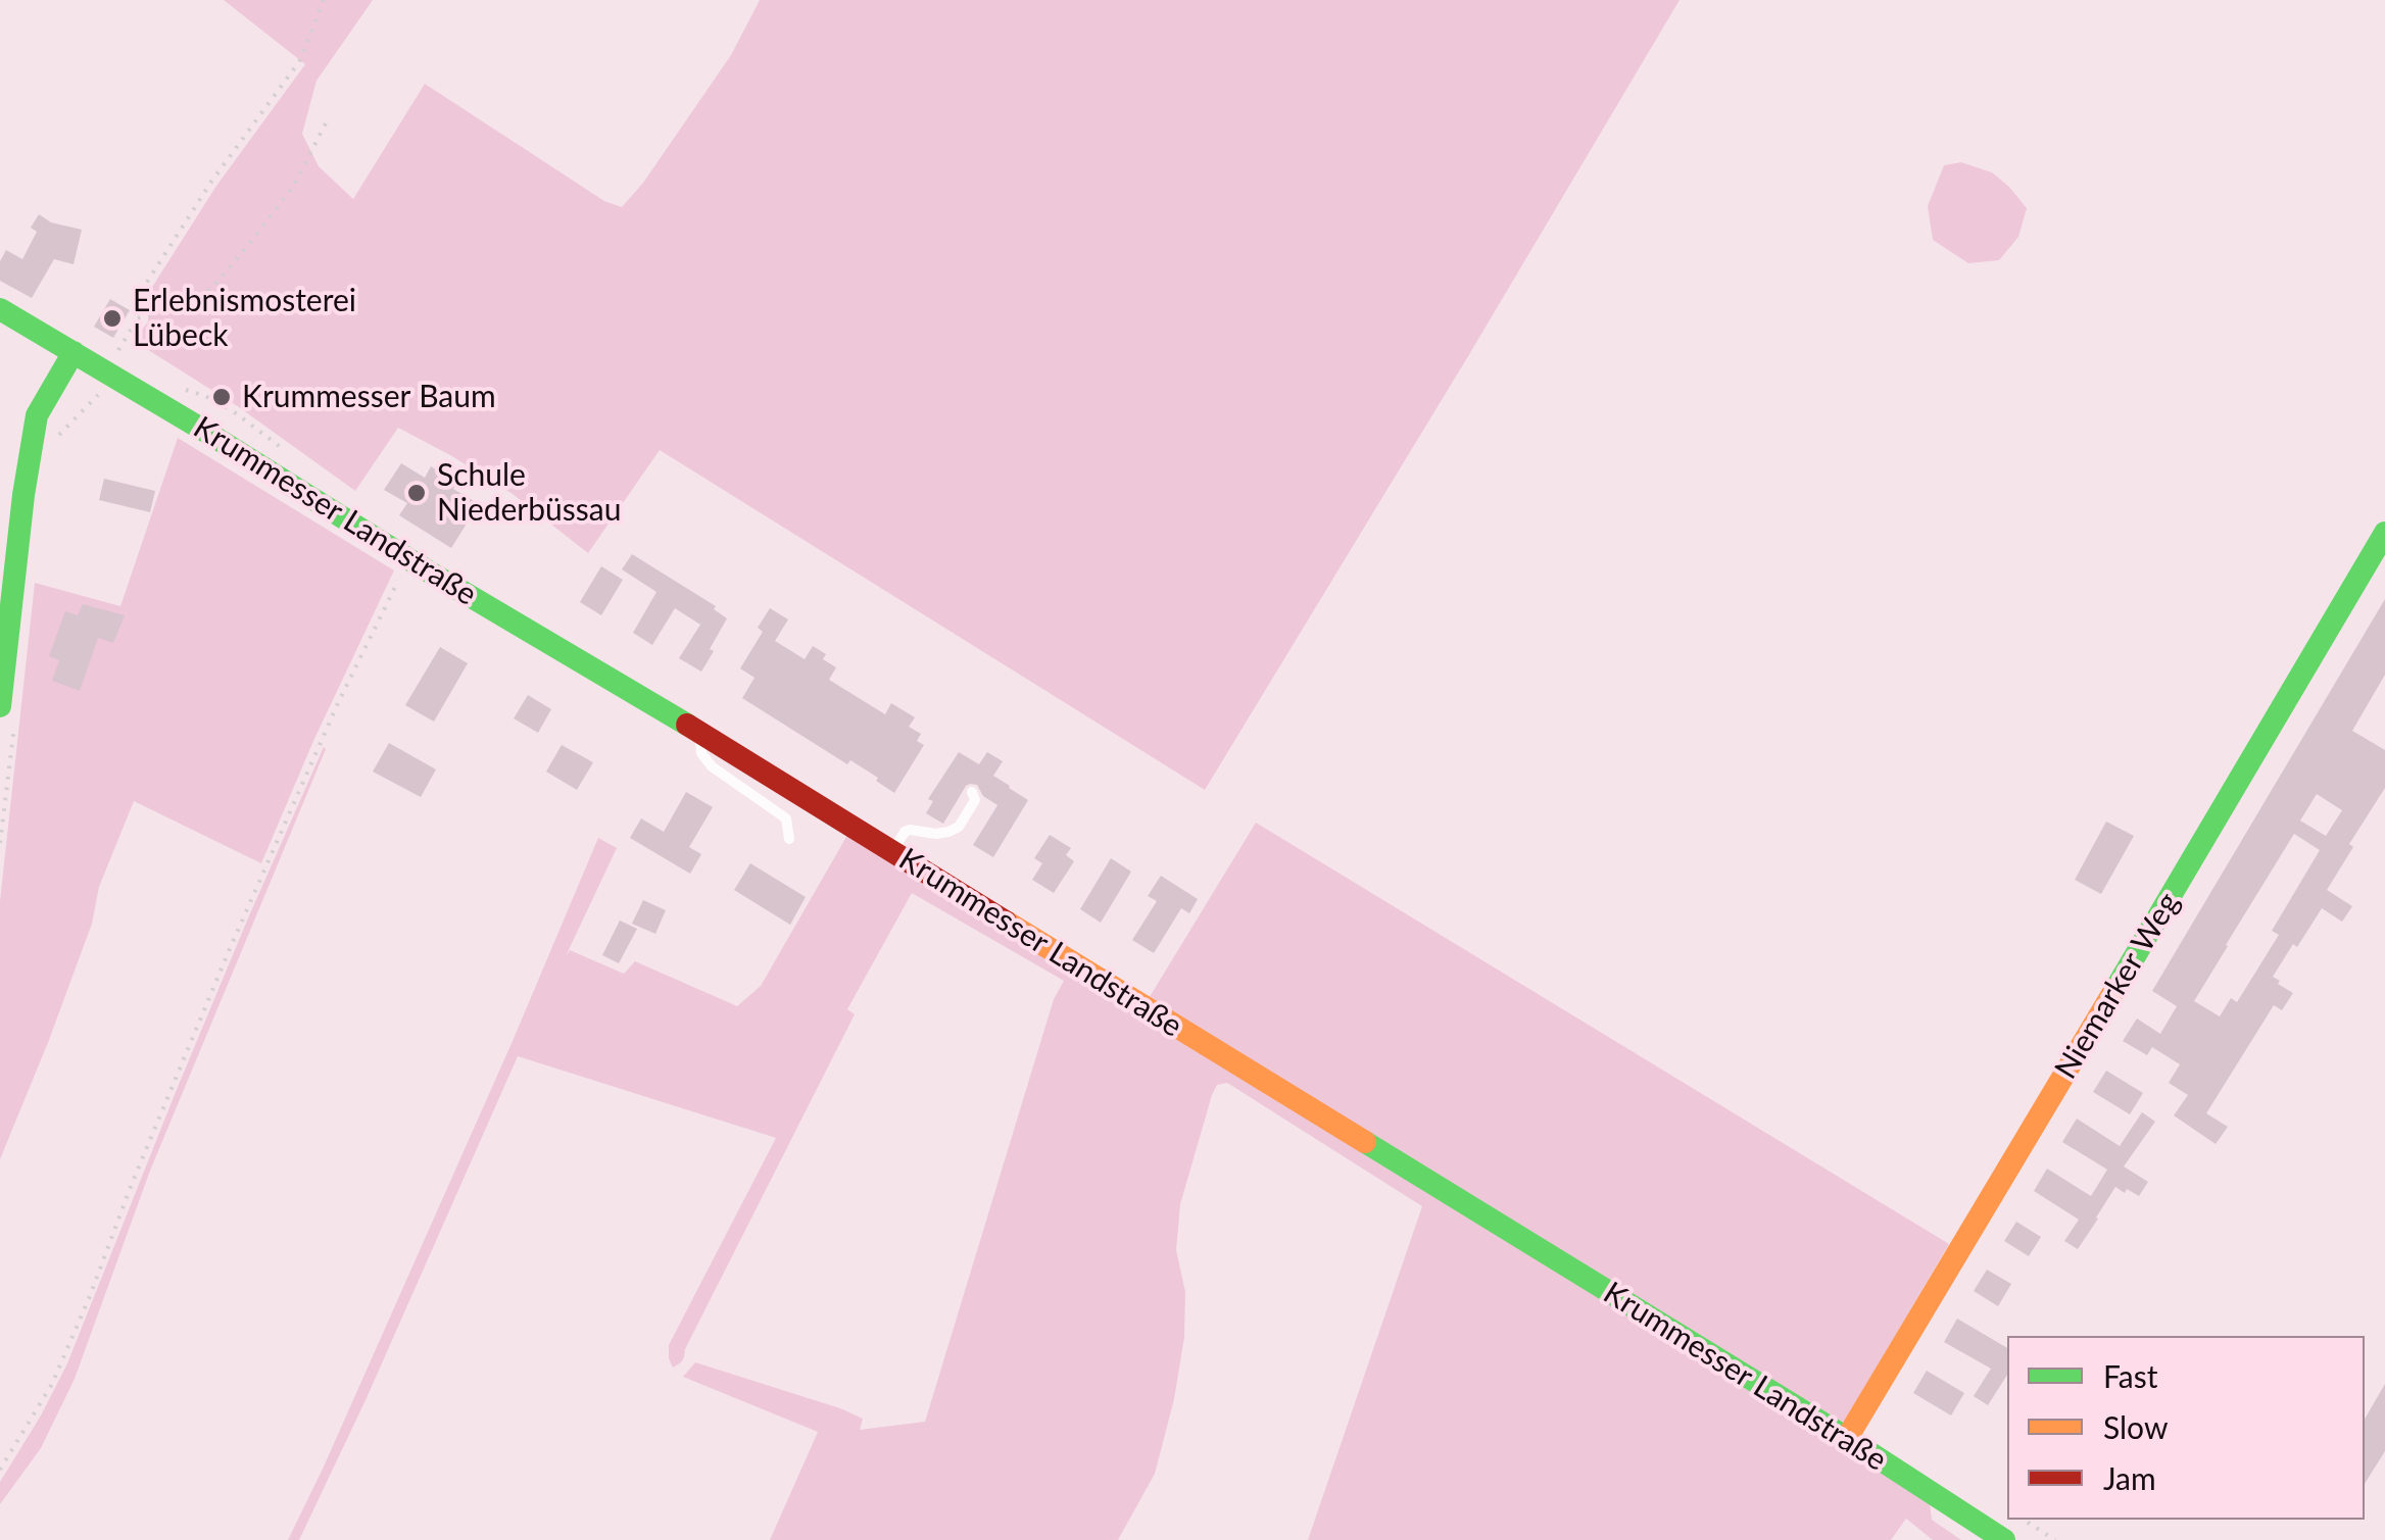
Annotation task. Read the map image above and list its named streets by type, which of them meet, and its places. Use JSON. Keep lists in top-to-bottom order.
{
  "streets": {
    "main road": ["Krummesser Landstraße", "Niemarker Weg"]
  },
  "crossings": [
    ["Krummesser Landstraße", "Niemarker Weg"]
  ],
  "places": ["Erlebnismosterei Lübeck", "Krummesser Baum", "Schule Niederbüssau"],
  "legend": ["Fast", "Slow", "Jam"]
}
